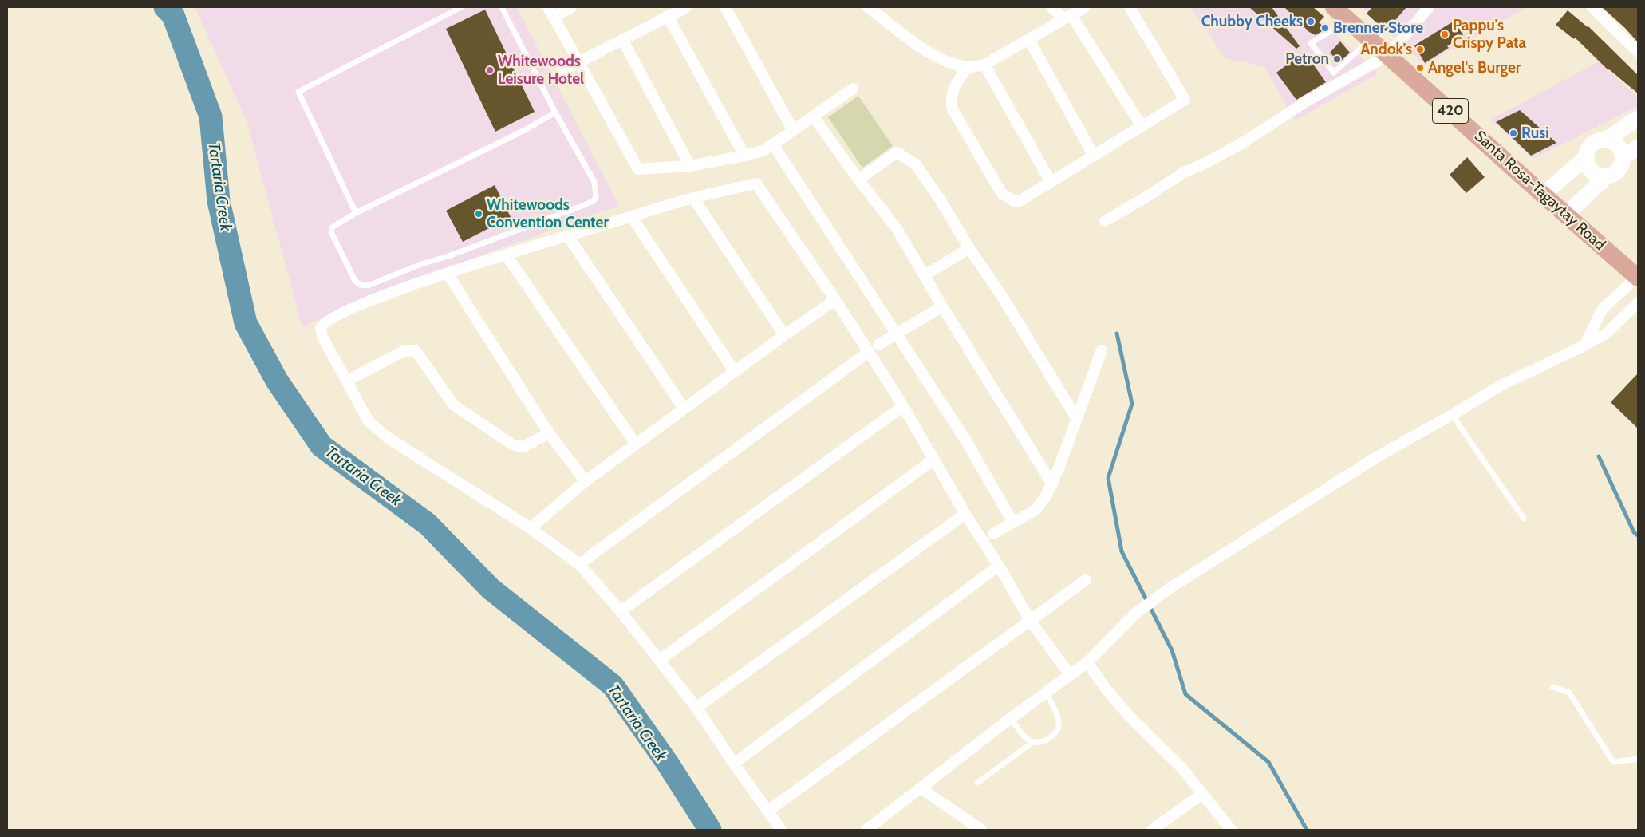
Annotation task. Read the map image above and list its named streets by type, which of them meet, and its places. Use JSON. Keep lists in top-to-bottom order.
{
  "streets": {
    "main road": ["420", "Santa Rosa-Tagaytay Road"]
  },
  "water": ["Tartaria Creek"],
  "places": [
    "Chubby Cheeks",
    "Brenner Store",
    "Pappu's Crispy Pata",
    "Andok's",
    "Petron",
    "Angel's Burger",
    "Whitewoods Leisure Hotel",
    "Rusi",
    "Whitewoods Convention Center"
  ]
}
